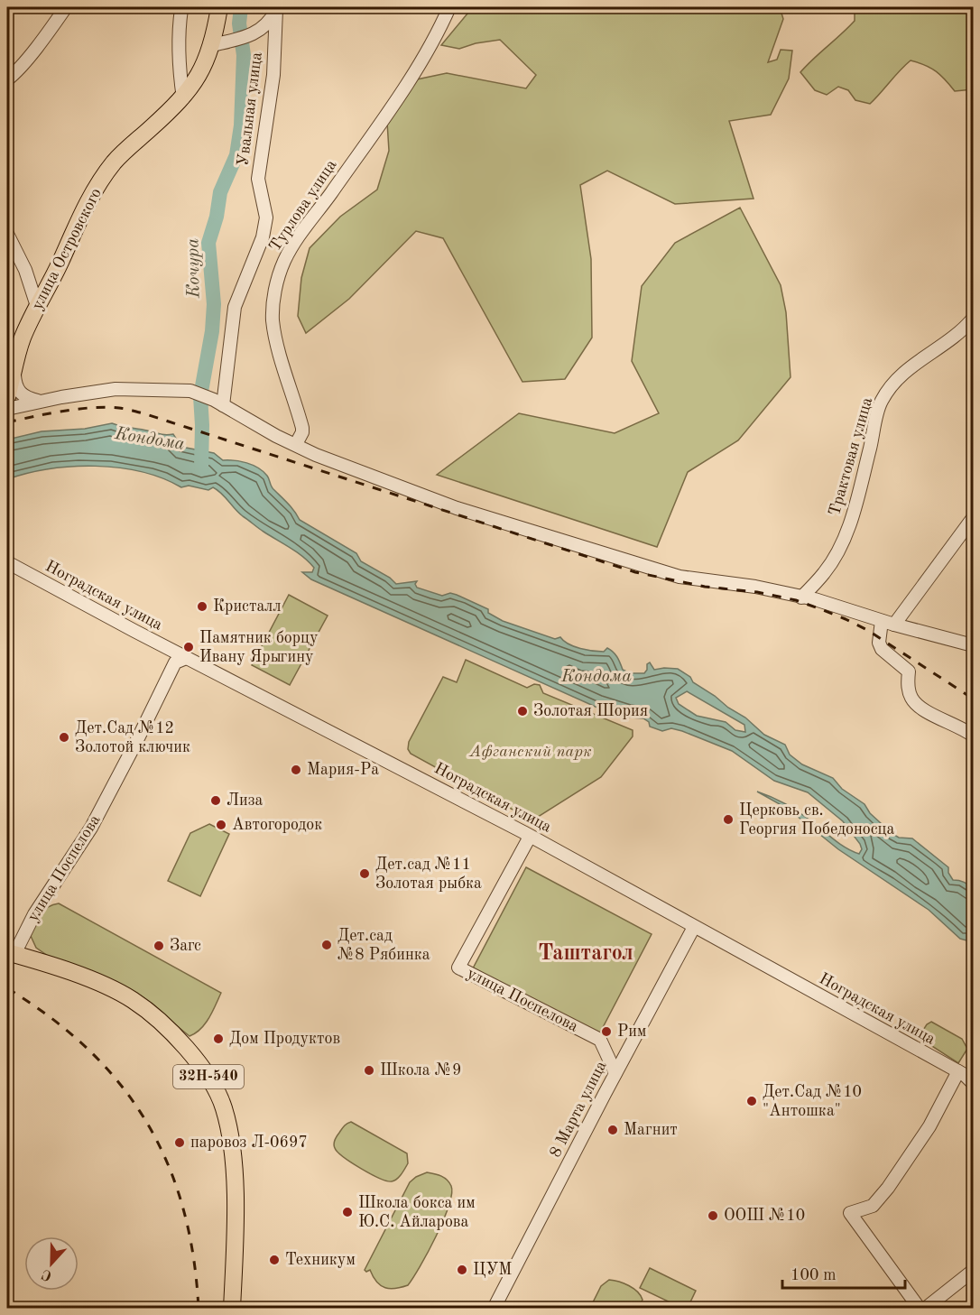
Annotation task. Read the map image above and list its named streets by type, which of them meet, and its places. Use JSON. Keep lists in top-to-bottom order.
{
  "streets": {
    "main road": ["улица Островского", "улица Поспелова", "32Н-540"],
    "street": [
      "Увальная улица",
      "Турлова улица",
      "Трактовая улица",
      "Ноградская улица",
      "8 Марта улица"
    ]
  },
  "crossings": [
    ["Ноградская улица", "улица Поспелова"],
    ["Ноградская улица", "8 Марта улица"],
    ["улица Поспелова", "8 Марта улица"]
  ],
  "districts": ["Таштагол"],
  "water": ["Кочура", "Кондома"],
  "parks": ["Афганский парк"],
  "places": [
    "Кристалл",
    "Памятник борцу Ивану Ярыгину",
    "Золотая Шория",
    "Дет.Сад №12 Золотой ключик",
    "Мария-Ра",
    "Лиза",
    "Церковь св. Георгия Победоносца",
    "Автогородок",
    "Дет.сад №11 Золотая рыбка",
    "Дет.сад №8 Рябинка",
    "Загс",
    "Рим",
    "Дом Продуктов",
    "Школа №9",
    "Дет.Сад №10 \"Антошка\"",
    "Магнит",
    "паровоз Л-0697",
    "Школа бокса им Ю.С. Айларова",
    "ООШ №10",
    "Техникум",
    "ЦУМ"
  ],
  "scale_bar": "100 m",
  "north": "bottom"
}
